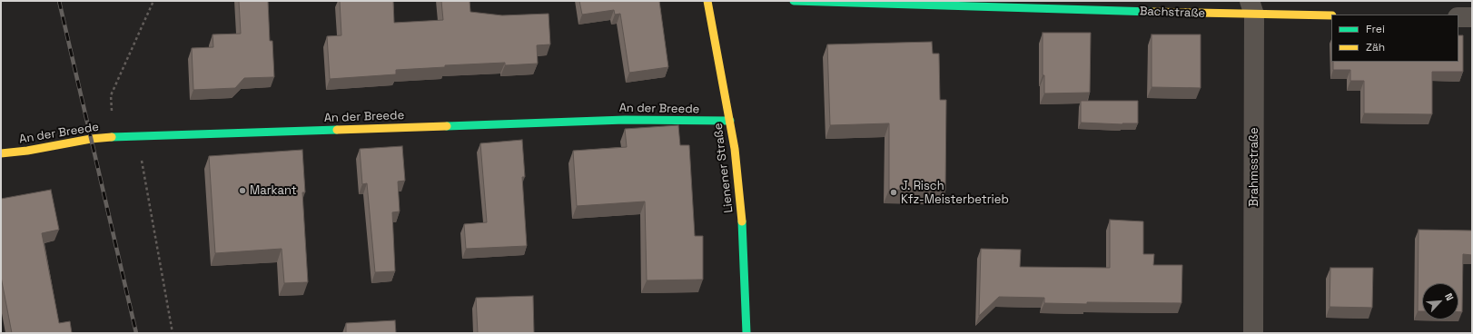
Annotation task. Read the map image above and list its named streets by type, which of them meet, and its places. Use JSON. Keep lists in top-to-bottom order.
{
  "streets": {
    "street": [
      "Bachstraße",
      "An der Breede",
      "Brahmsstraße",
      "Lienener Straße"
    ]
  },
  "crossings": [
    ["Bachstraße", "Brahmsstraße"],
    ["An der Breede", "Lienener Straße"]
  ],
  "places": ["Markant", "J. Risch Kfz-Meisterbetrieb"],
  "legend": ["Frei", "Zäh"],
  "north": "top right"
}
